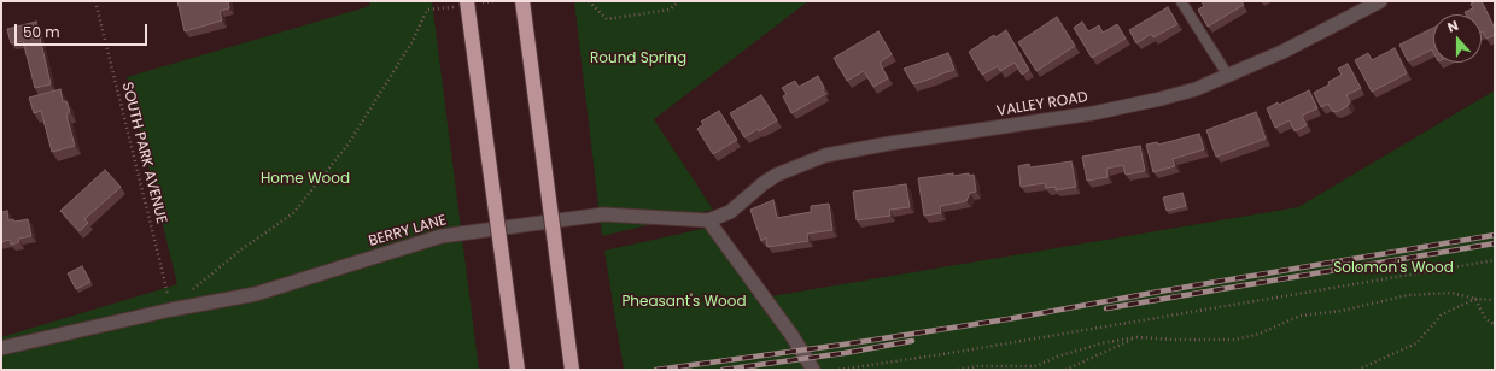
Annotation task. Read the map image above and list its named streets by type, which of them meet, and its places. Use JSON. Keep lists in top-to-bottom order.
{
  "streets": {
    "street": ["VALLEY ROAD", "BERRY LANE"],
    "path": ["SOUTH PARK AVENUE"]
  },
  "crossings": [
    ["VALLEY ROAD", "BERRY LANE"],
    ["SOUTH PARK AVENUE", "BERRY LANE"]
  ],
  "parks": [
    "Round Spring",
    "Home Wood",
    "Solomon's Wood",
    "Pheasant's Wood"
  ],
  "scale_bar": "50 m",
  "north": "top"
}
